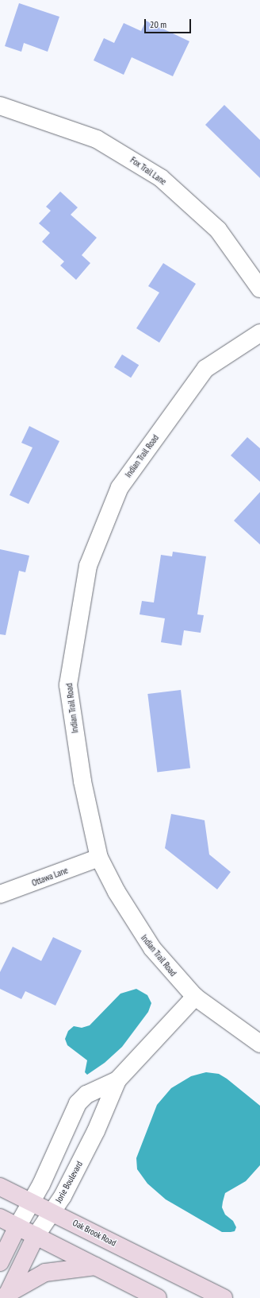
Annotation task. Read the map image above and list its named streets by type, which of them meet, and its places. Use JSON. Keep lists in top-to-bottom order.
{
  "streets": {
    "main road": ["Jorie Boulevard", "Oak Brook Road"],
    "street": ["Fox Trail Lane", "Indian Trail Road", "Ottawa Lane"]
  },
  "crossings": [
    ["Indian Trail Road", "Ottawa Lane"],
    ["Indian Trail Road", "Jorie Boulevard"],
    ["Jorie Boulevard", "Oak Brook Road"]
  ],
  "scale_bar": "20 m"
}
